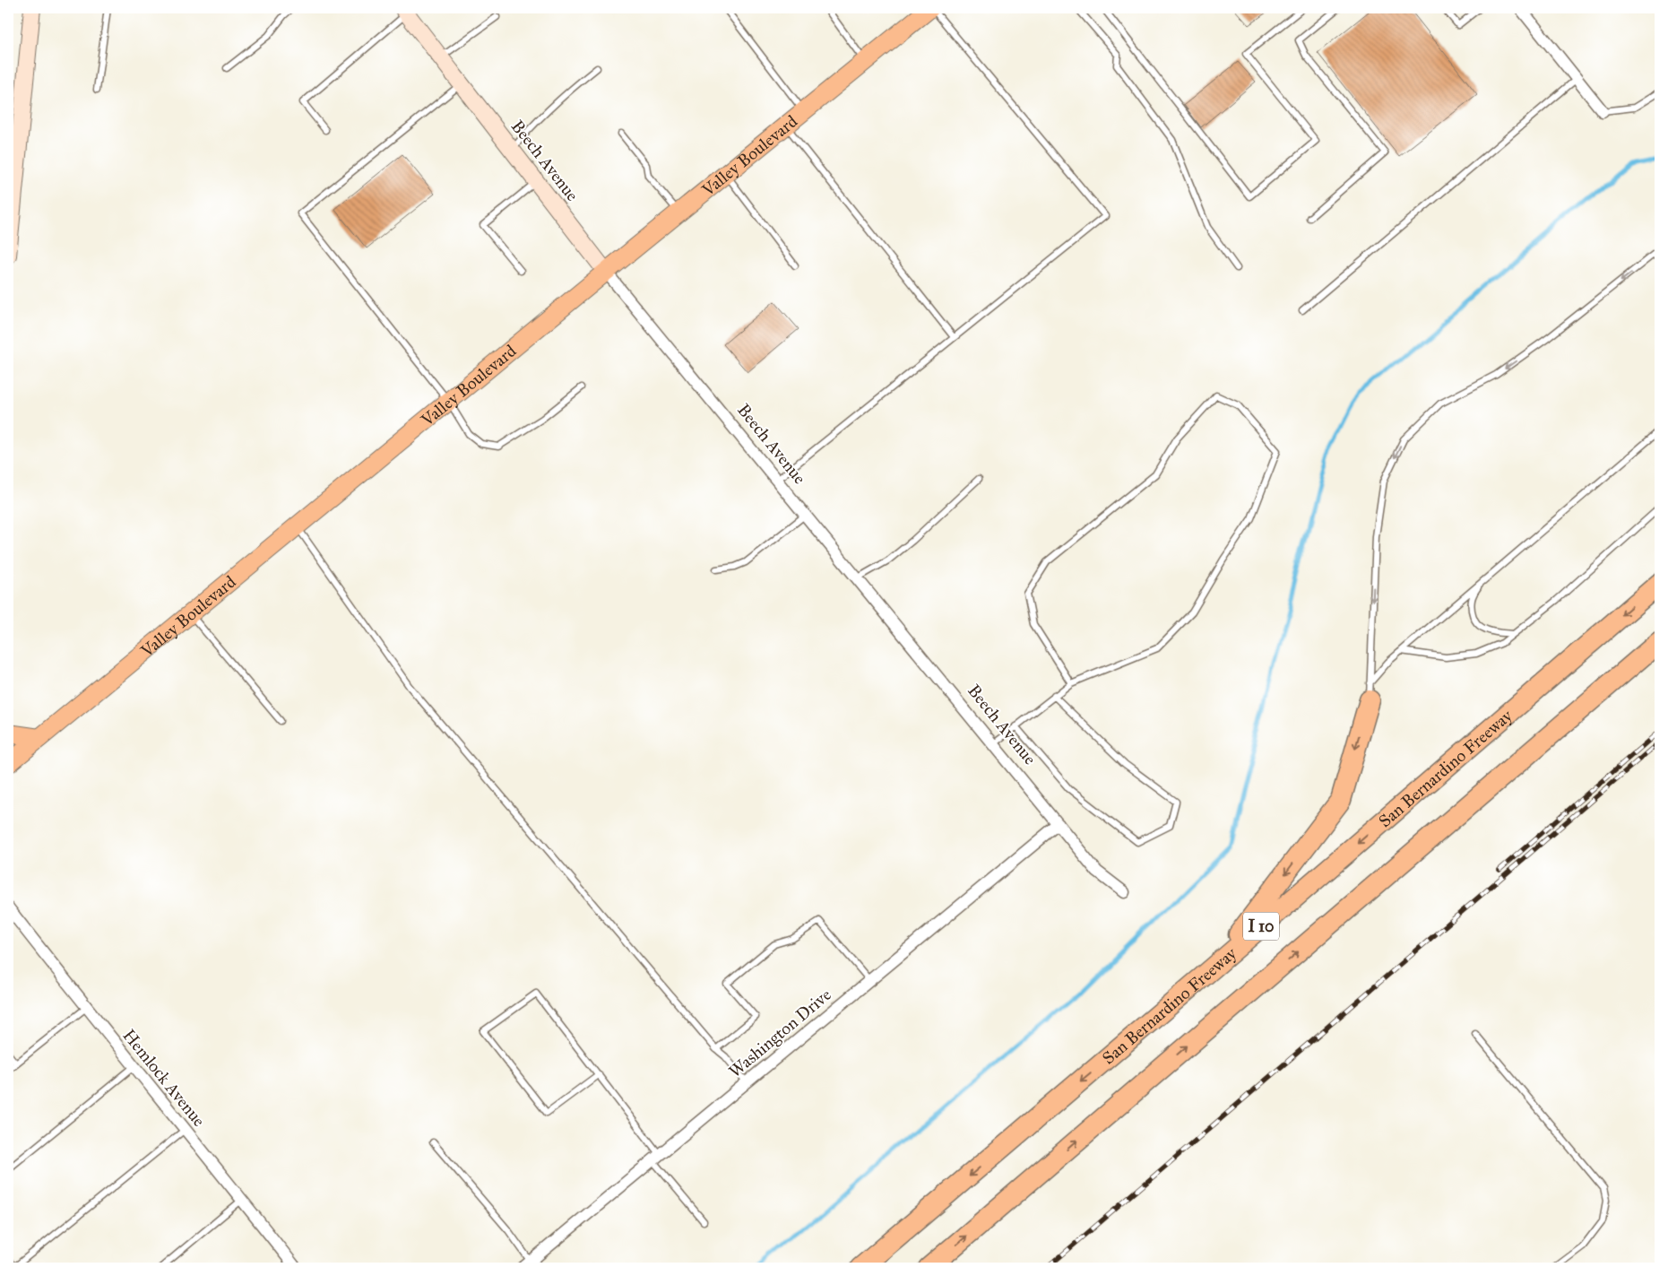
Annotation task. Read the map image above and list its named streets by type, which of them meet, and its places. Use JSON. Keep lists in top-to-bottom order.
{
  "streets": {
    "highway": ["San Bernardino Freeway", "I 10"],
    "main road": ["Valley Boulevard", "Beech Avenue"],
    "street": ["Washington Drive", "Hemlock Avenue"]
  },
  "crossings": [
    ["Valley Boulevard", "Beech Avenue"],
    ["Beech Avenue", "Washington Drive"]
  ]
}
